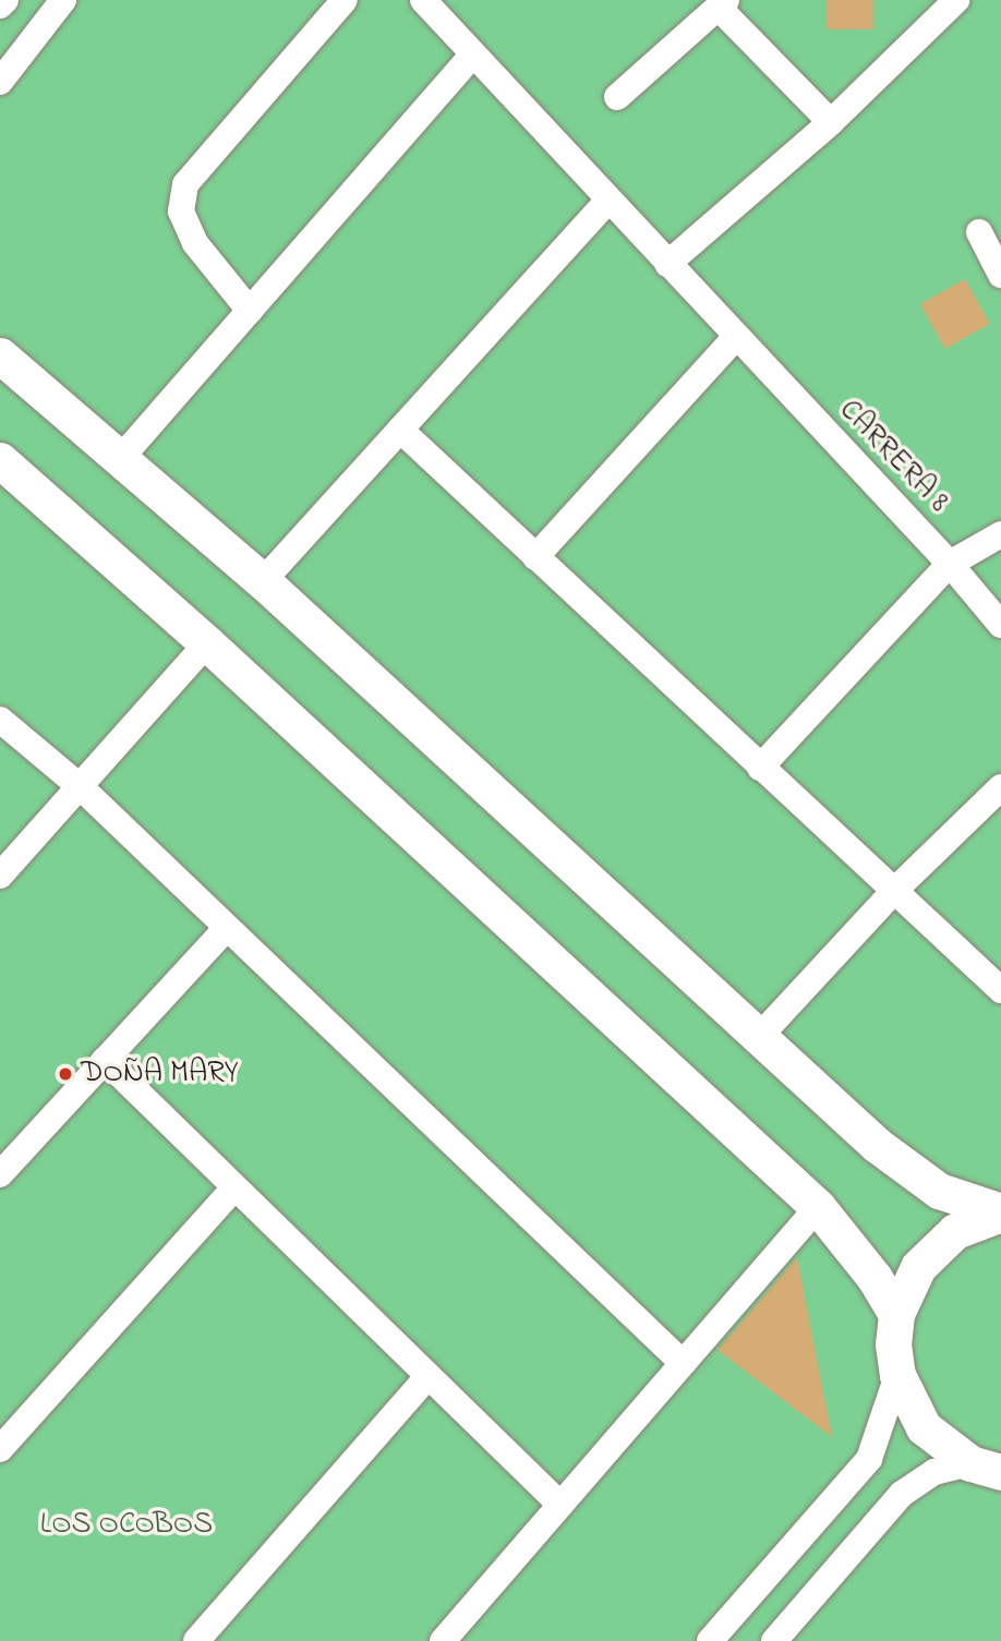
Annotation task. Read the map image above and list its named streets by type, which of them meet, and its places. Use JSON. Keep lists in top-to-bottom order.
{
  "streets": {
    "street": ["CARRERA 8"]
  },
  "parks": ["LOS OCOBOS"],
  "places": ["DOÑA MARY"]
}
